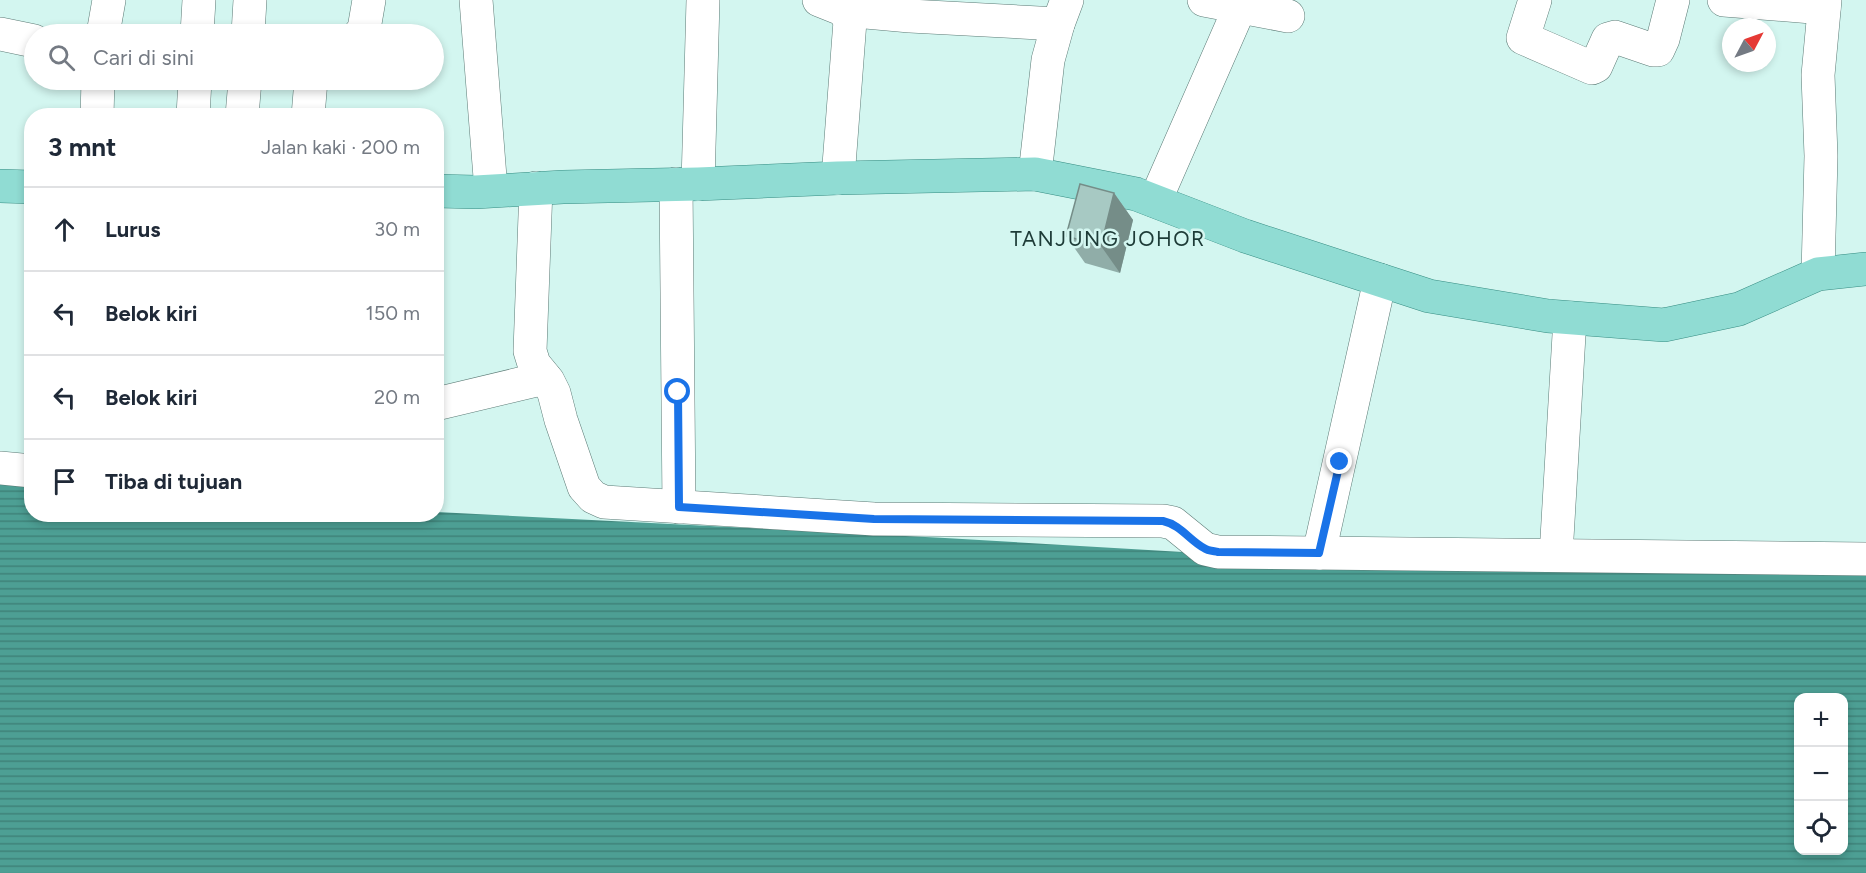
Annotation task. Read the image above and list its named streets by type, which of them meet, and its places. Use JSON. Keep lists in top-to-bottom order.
{
  "districts": ["TANJUNG JOHOR"],
  "north": "top right",
  "page": {
    "search": "Cari di sini",
    "heading": ["3 mnt", "Jalan kaki · 200 m"],
    "list": [
      ["Lurus", "30 m"],
      ["Belok kiri", "150 m"],
      ["Belok kiri", "20 m"],
      "Tiba di tujuan"
    ],
    "map_buttons": ["+", "−"]
  }
}
